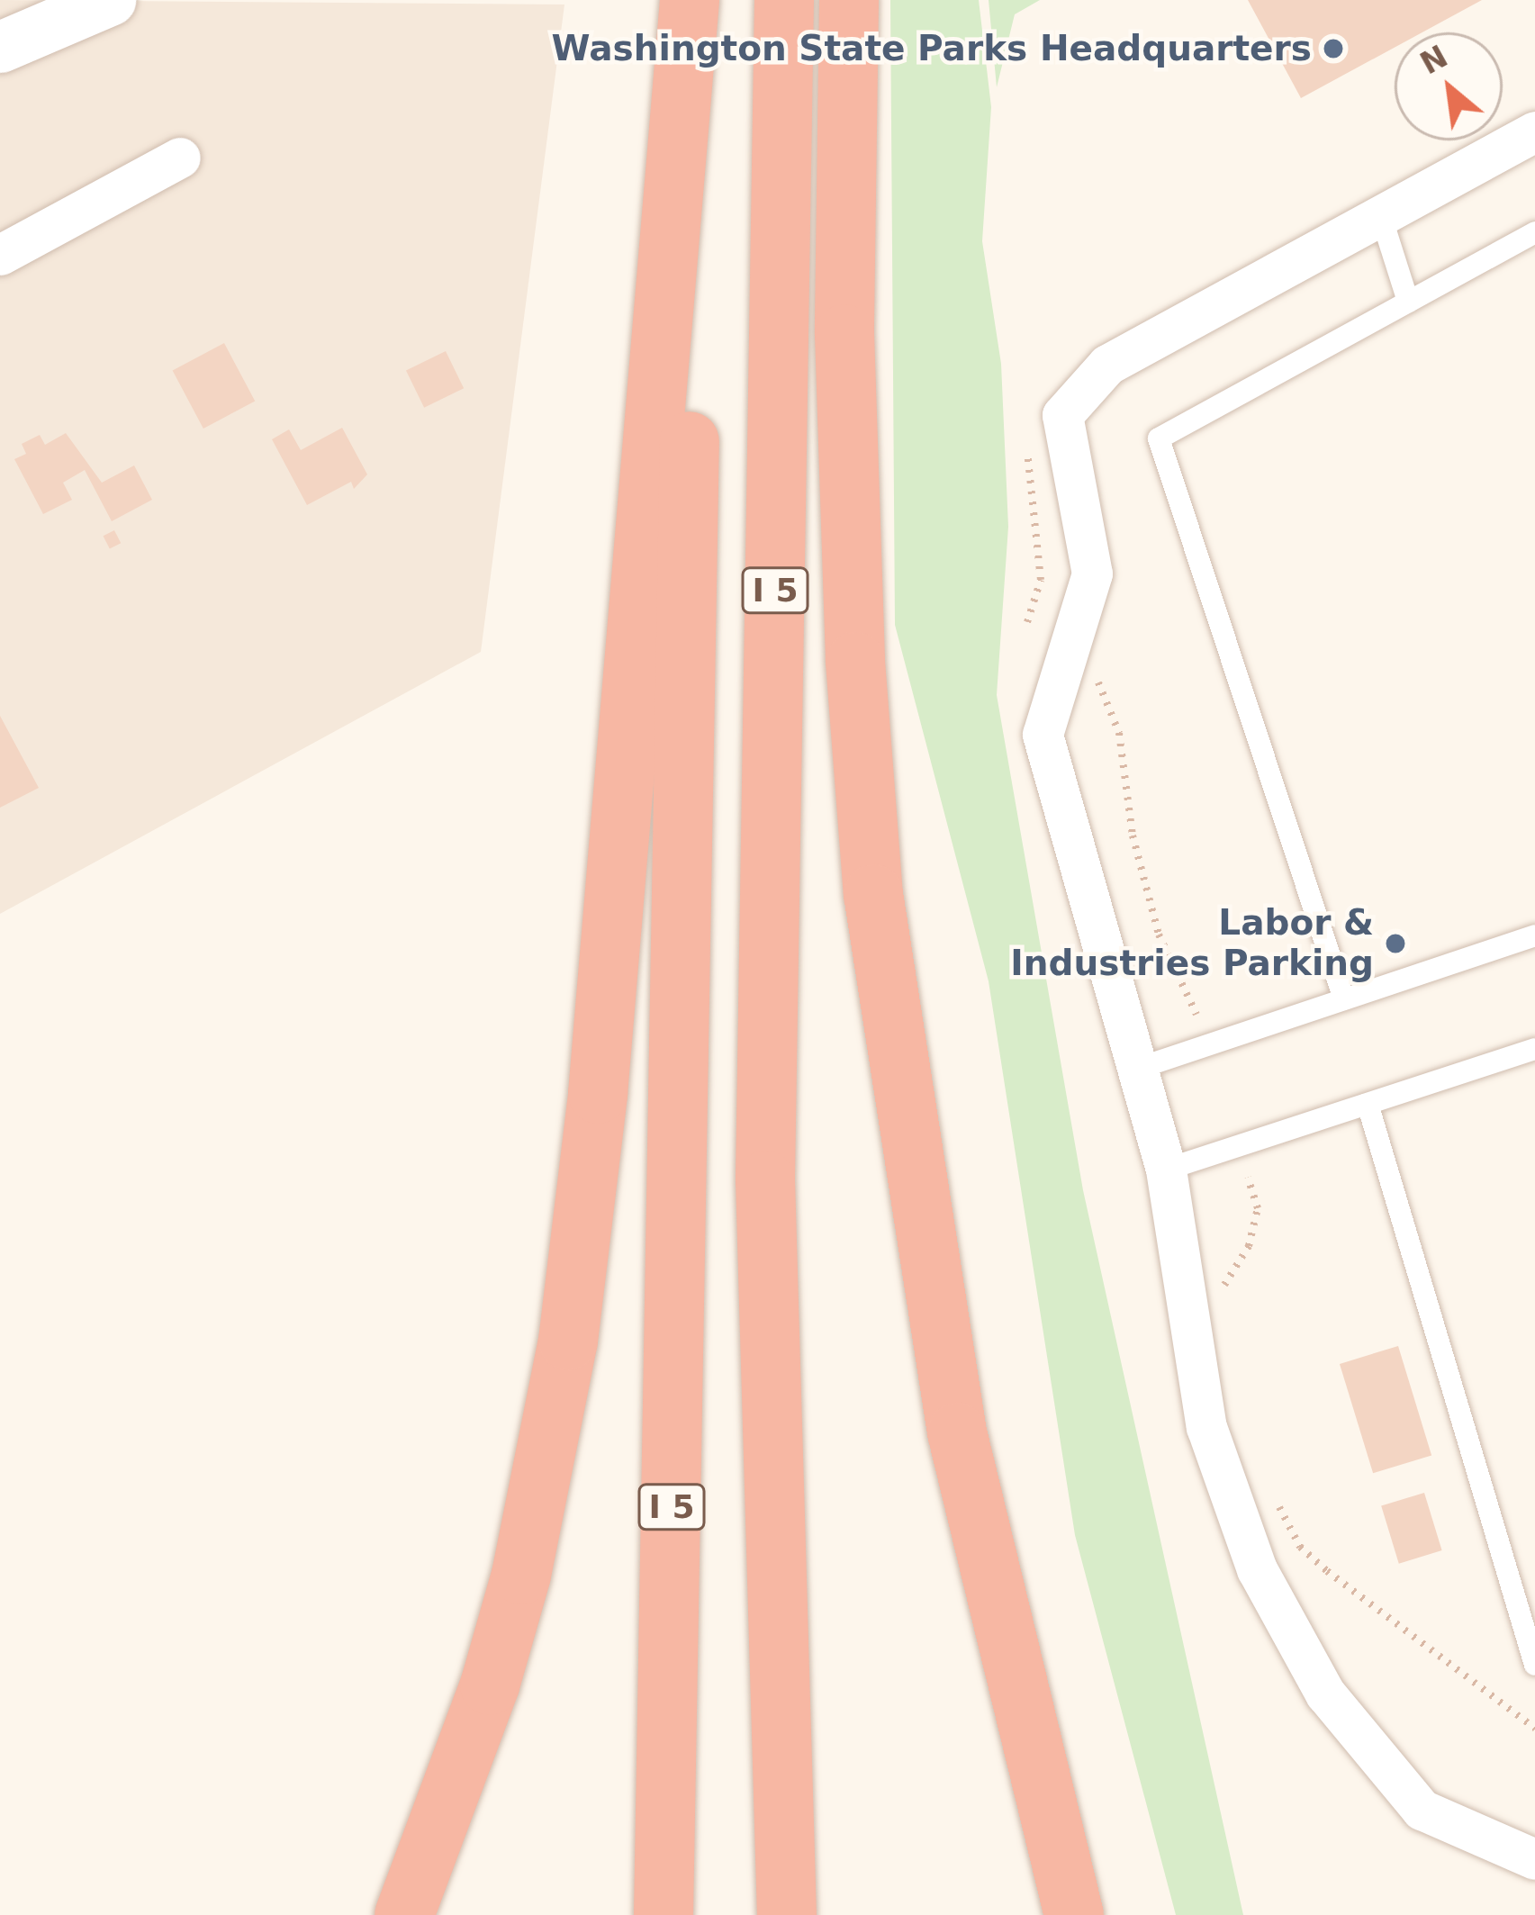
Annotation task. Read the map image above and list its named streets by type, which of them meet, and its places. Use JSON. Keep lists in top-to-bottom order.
{
  "streets": {
    "highway": ["I 5"]
  },
  "places": ["Washington State Parks Headquarters", "Labor & Industries Parking"],
  "north": "top left"
}
